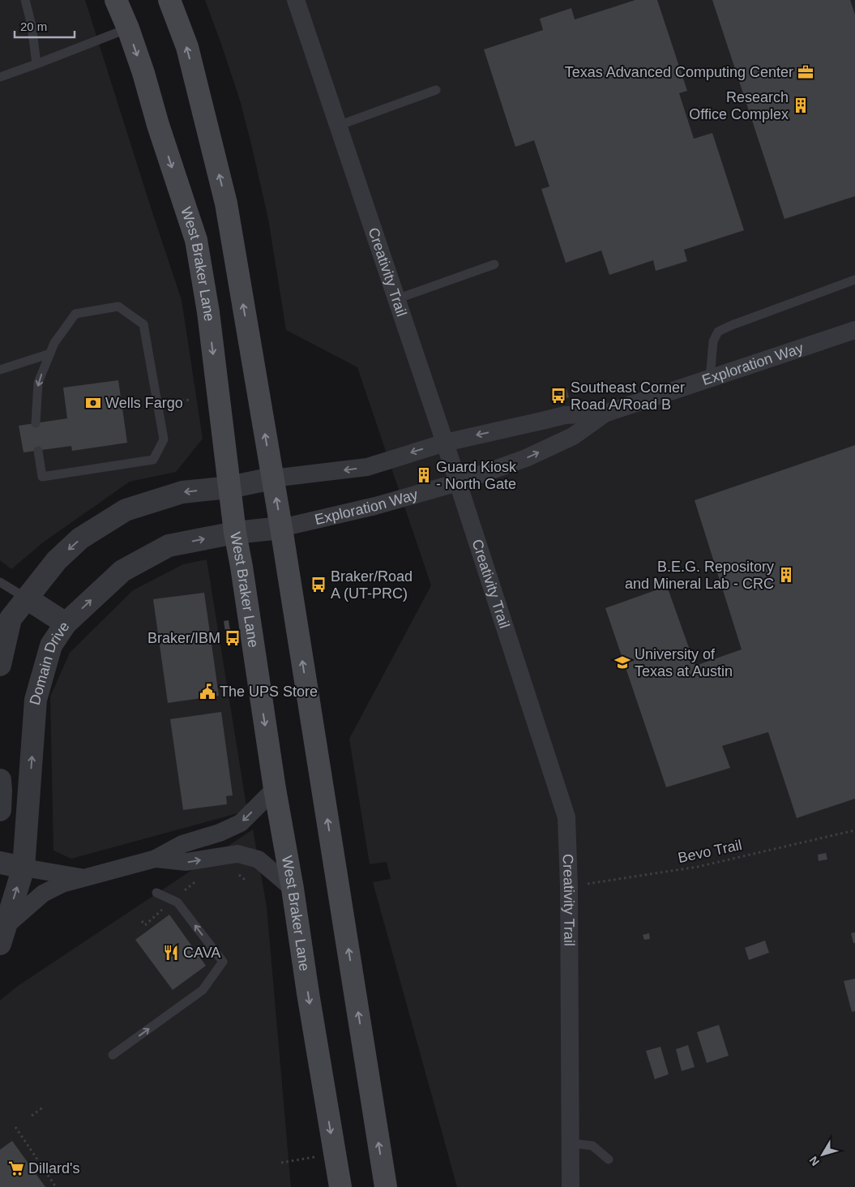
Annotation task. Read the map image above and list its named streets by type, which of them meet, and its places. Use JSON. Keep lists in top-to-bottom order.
{
  "streets": {
    "main road": ["West Braker Lane"],
    "street": ["Creativity Trail", "Exploration Way", "Domain Drive"],
    "path": ["Bevo Trail"]
  },
  "crossings": [
    ["West Braker Lane", "Domain Drive"],
    ["Creativity Trail", "Exploration Way"],
    ["Creativity Trail", "Bevo Trail"],
    ["Exploration Way", "Domain Drive"]
  ],
  "one_way": ["Domain Drive"],
  "places": {
    "office": ["Texas Advanced Computing Center"],
    "building": ["Research Office Complex", "Guard Kiosk - North Gate", "B.E.G. Repository and Mineral Lab - CRC"],
    "bus stop": ["Southeast Corner Road A/Road B", "Braker/Road A (UT-PRC)", "Braker/IBM"],
    "bank": ["Wells Fargo"],
    "school or university": ["University of Texas at Austin"],
    "public building": ["The UPS Store"],
    "restaurant": ["CAVA"],
    "supermarket": ["Dillard's"]
  },
  "scale_bar": "20 m",
  "north": "bottom left"
}
